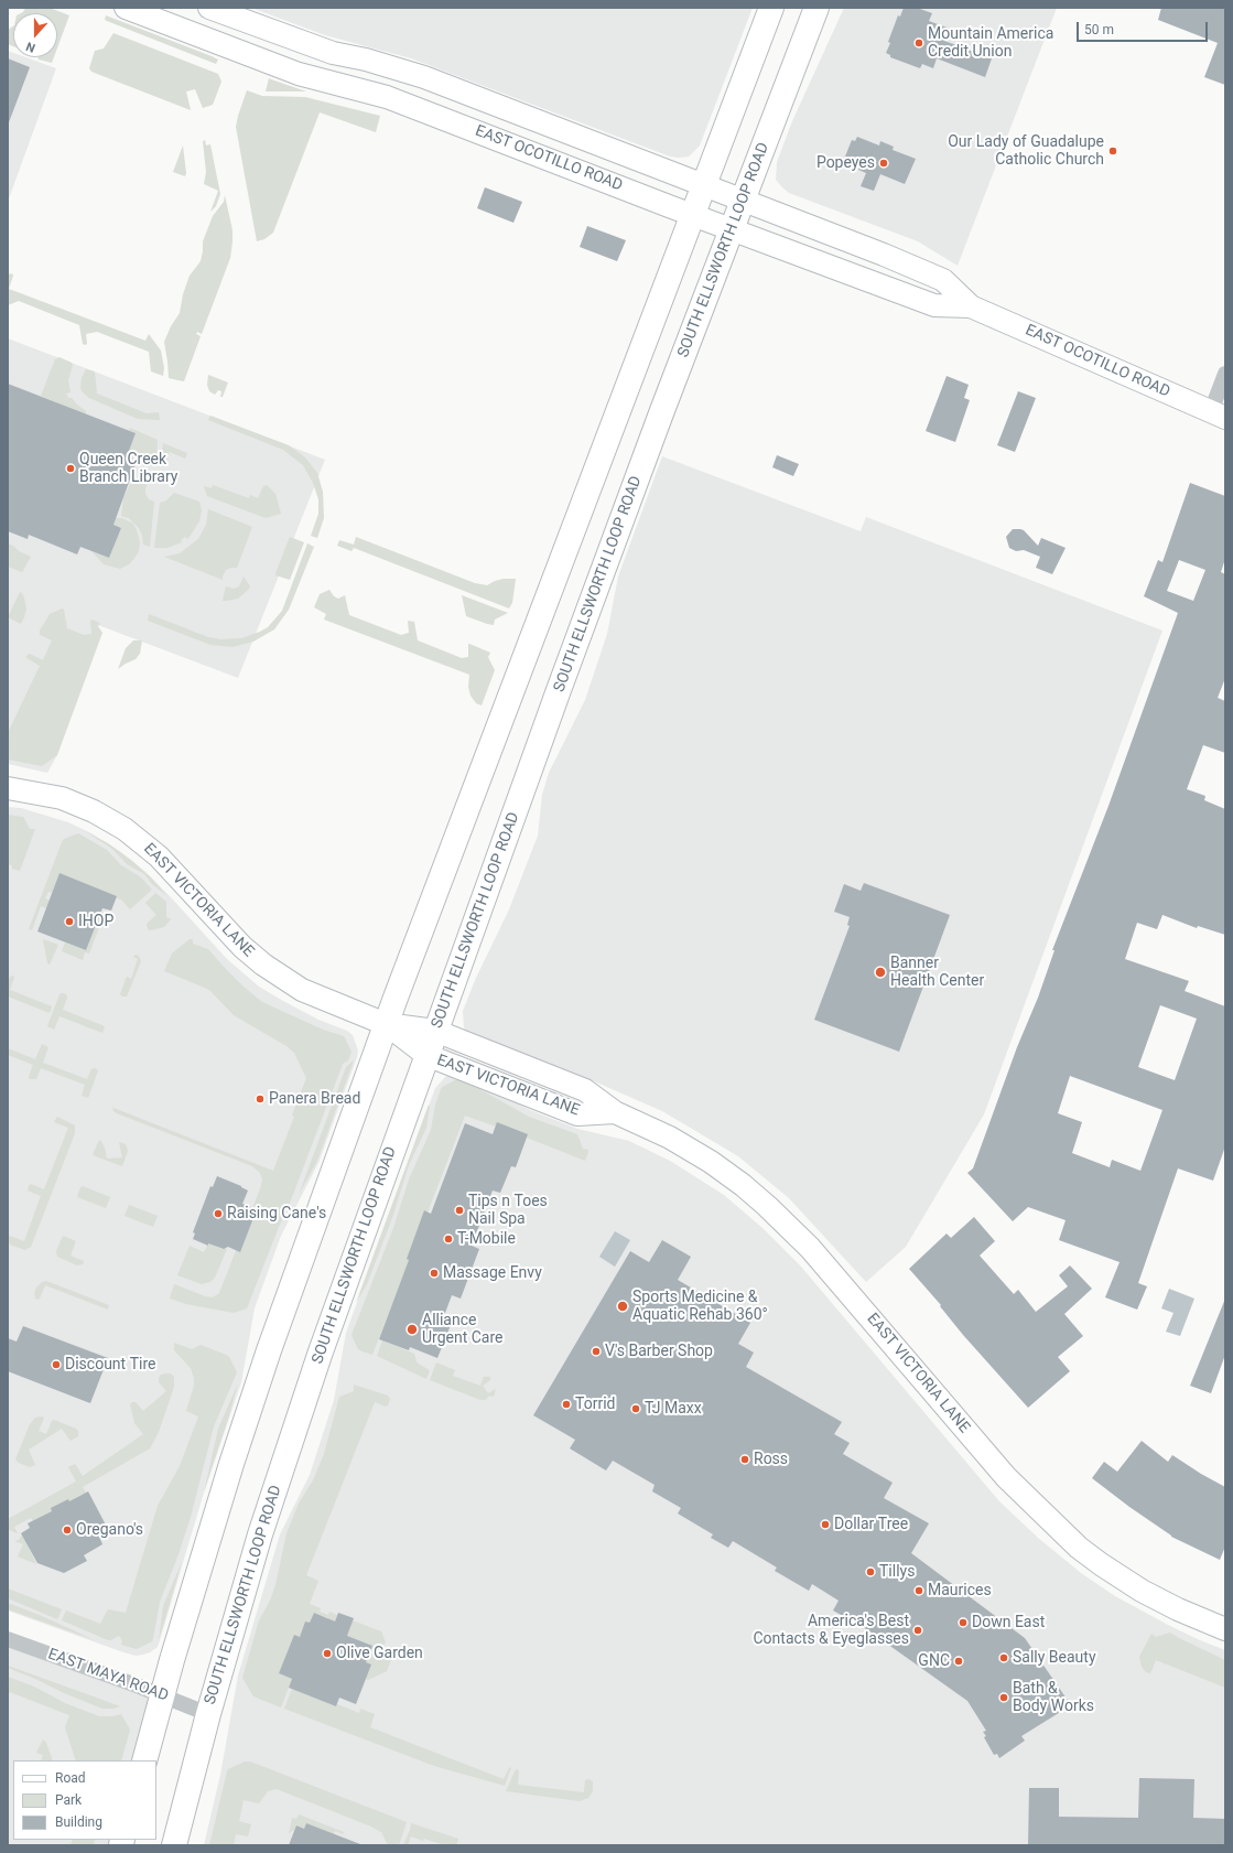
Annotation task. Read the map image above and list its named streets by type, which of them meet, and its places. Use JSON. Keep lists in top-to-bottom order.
{
  "streets": {
    "main road": ["EAST OCOTILLO ROAD", "SOUTH ELLSWORTH LOOP ROAD", "EAST VICTORIA LANE"],
    "street": ["EAST MAYA ROAD"]
  },
  "crossings": [
    ["EAST OCOTILLO ROAD", "SOUTH ELLSWORTH LOOP ROAD"],
    ["SOUTH ELLSWORTH LOOP ROAD", "EAST VICTORIA LANE"],
    ["SOUTH ELLSWORTH LOOP ROAD", "EAST MAYA ROAD"]
  ],
  "places": [
    "Mountain America Credit Union",
    "Our Lady of Guadalupe Catholic Church",
    "Popeyes",
    "Queen Creek Branch Library",
    "IHOP",
    "Banner Health Center",
    "Panera Bread",
    "Tips n Toes Nail Spa",
    "Raising Cane's",
    "T-Mobile",
    "Massage Envy",
    "Sports Medicine & Aquatic Rehab 360°",
    "Alliance Urgent Care",
    "V's Barber Shop",
    "Discount Tire",
    "Torrid",
    "TJ Maxx",
    "Ross",
    "Dollar Tree",
    "Oregano's",
    "Tillys",
    "Maurices",
    "Down East",
    "America's Best Contacts & Eyeglasses",
    "Olive Garden",
    "Sally Beauty",
    "GNC",
    "Bath & Body Works"
  ],
  "legend": ["Road", "Park", "Building"],
  "scale_bar": "50 m",
  "north": "bottom"
}
